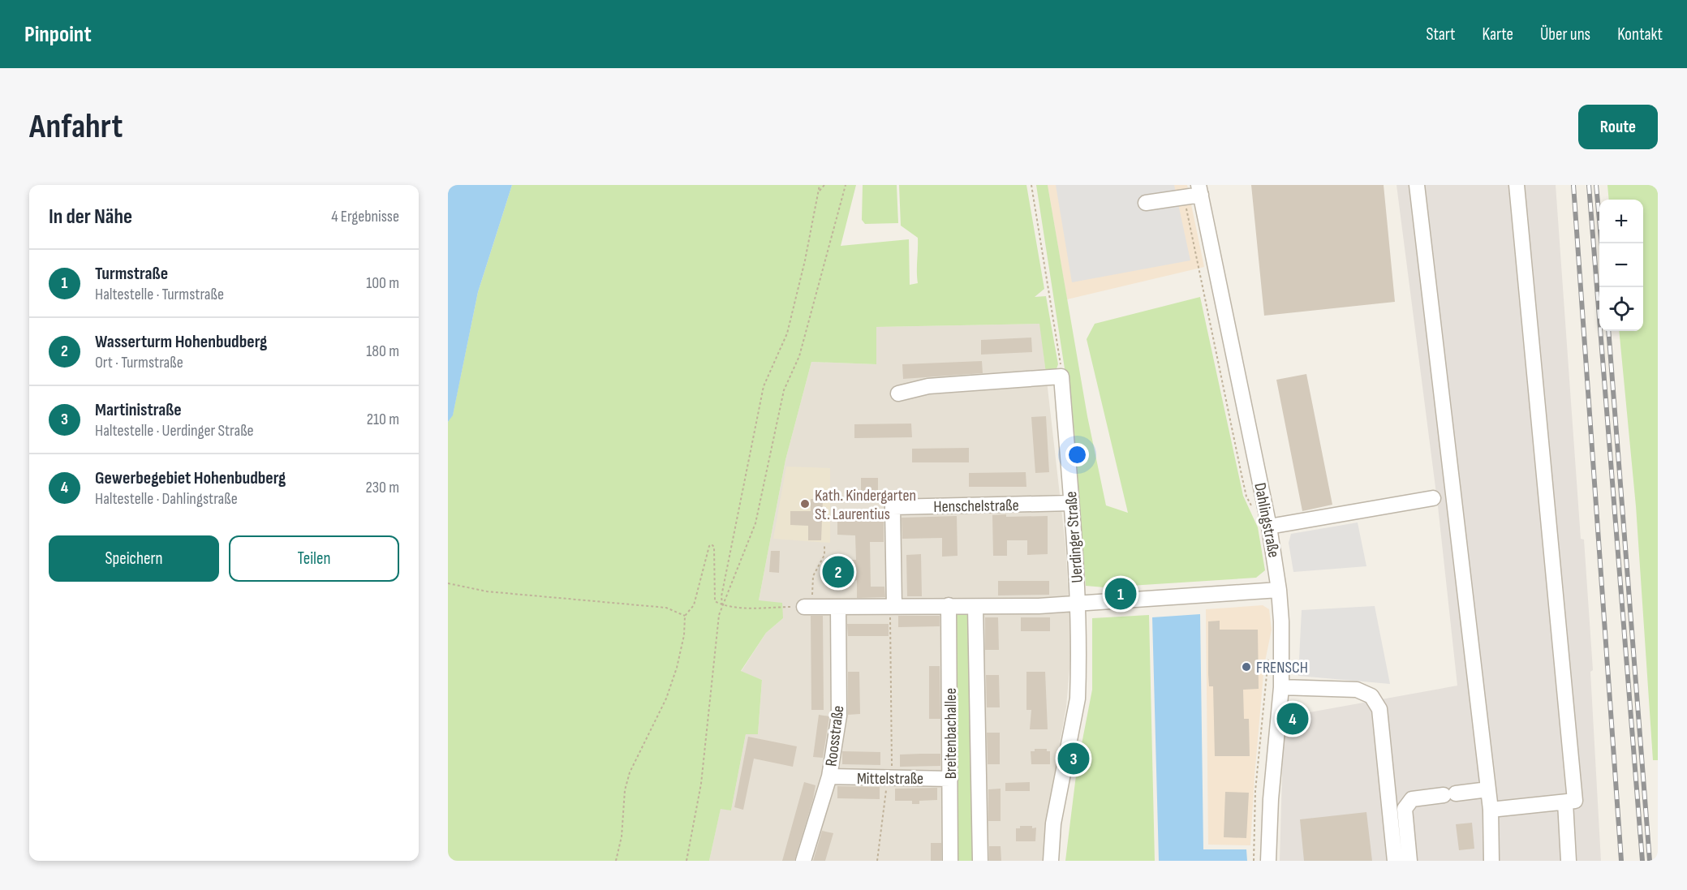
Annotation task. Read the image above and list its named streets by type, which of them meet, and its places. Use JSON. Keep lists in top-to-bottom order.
{
  "streets": {
    "street": [
      "Henschelstraße",
      "Dahlingstraße",
      "Uerdinger Straße",
      "Breitenbachallee",
      "Roosstraße",
      "Mittelstraße"
    ]
  },
  "crossings": [
    ["Henschelstraße", "Uerdinger Straße"],
    ["Breitenbachallee", "Mittelstraße"],
    ["Roosstraße", "Mittelstraße"]
  ],
  "places": ["Kath. Kindergarten St. Laurentius", "FRENSCH"],
  "page": {
    "header": "Pinpoint",
    "nav": [
      "Start",
      "Karte",
      "Über uns",
      "Kontakt"
    ],
    "buttons": [
      "Route",
      ["Speichern", "Teilen"]
    ],
    "title": "Anfahrt",
    "heading": ["In der Nähe", "4 Ergebnisse"],
    "map_buttons": ["+", "−"],
    "list": [
      {
        "mark": "1",
        "name": "Turmstraße",
        "note": "Haltestelle · Turmstraße",
        "value": "100 m"
      },
      {
        "mark": "2",
        "name": "Wasserturm Hohenbudberg",
        "note": "Ort · Turmstraße",
        "value": "180 m"
      },
      {
        "mark": "3",
        "name": "Martinistraße",
        "note": "Haltestelle · Uerdinger Straße",
        "value": "210 m"
      },
      {
        "mark": "4",
        "name": "Gewerbegebiet Hohenbudberg",
        "note": "Haltestelle · Dahlingstraße",
        "value": "230 m"
      }
    ],
    "pins": [
      "2",
      "1",
      "4",
      "3"
    ]
  }
}
